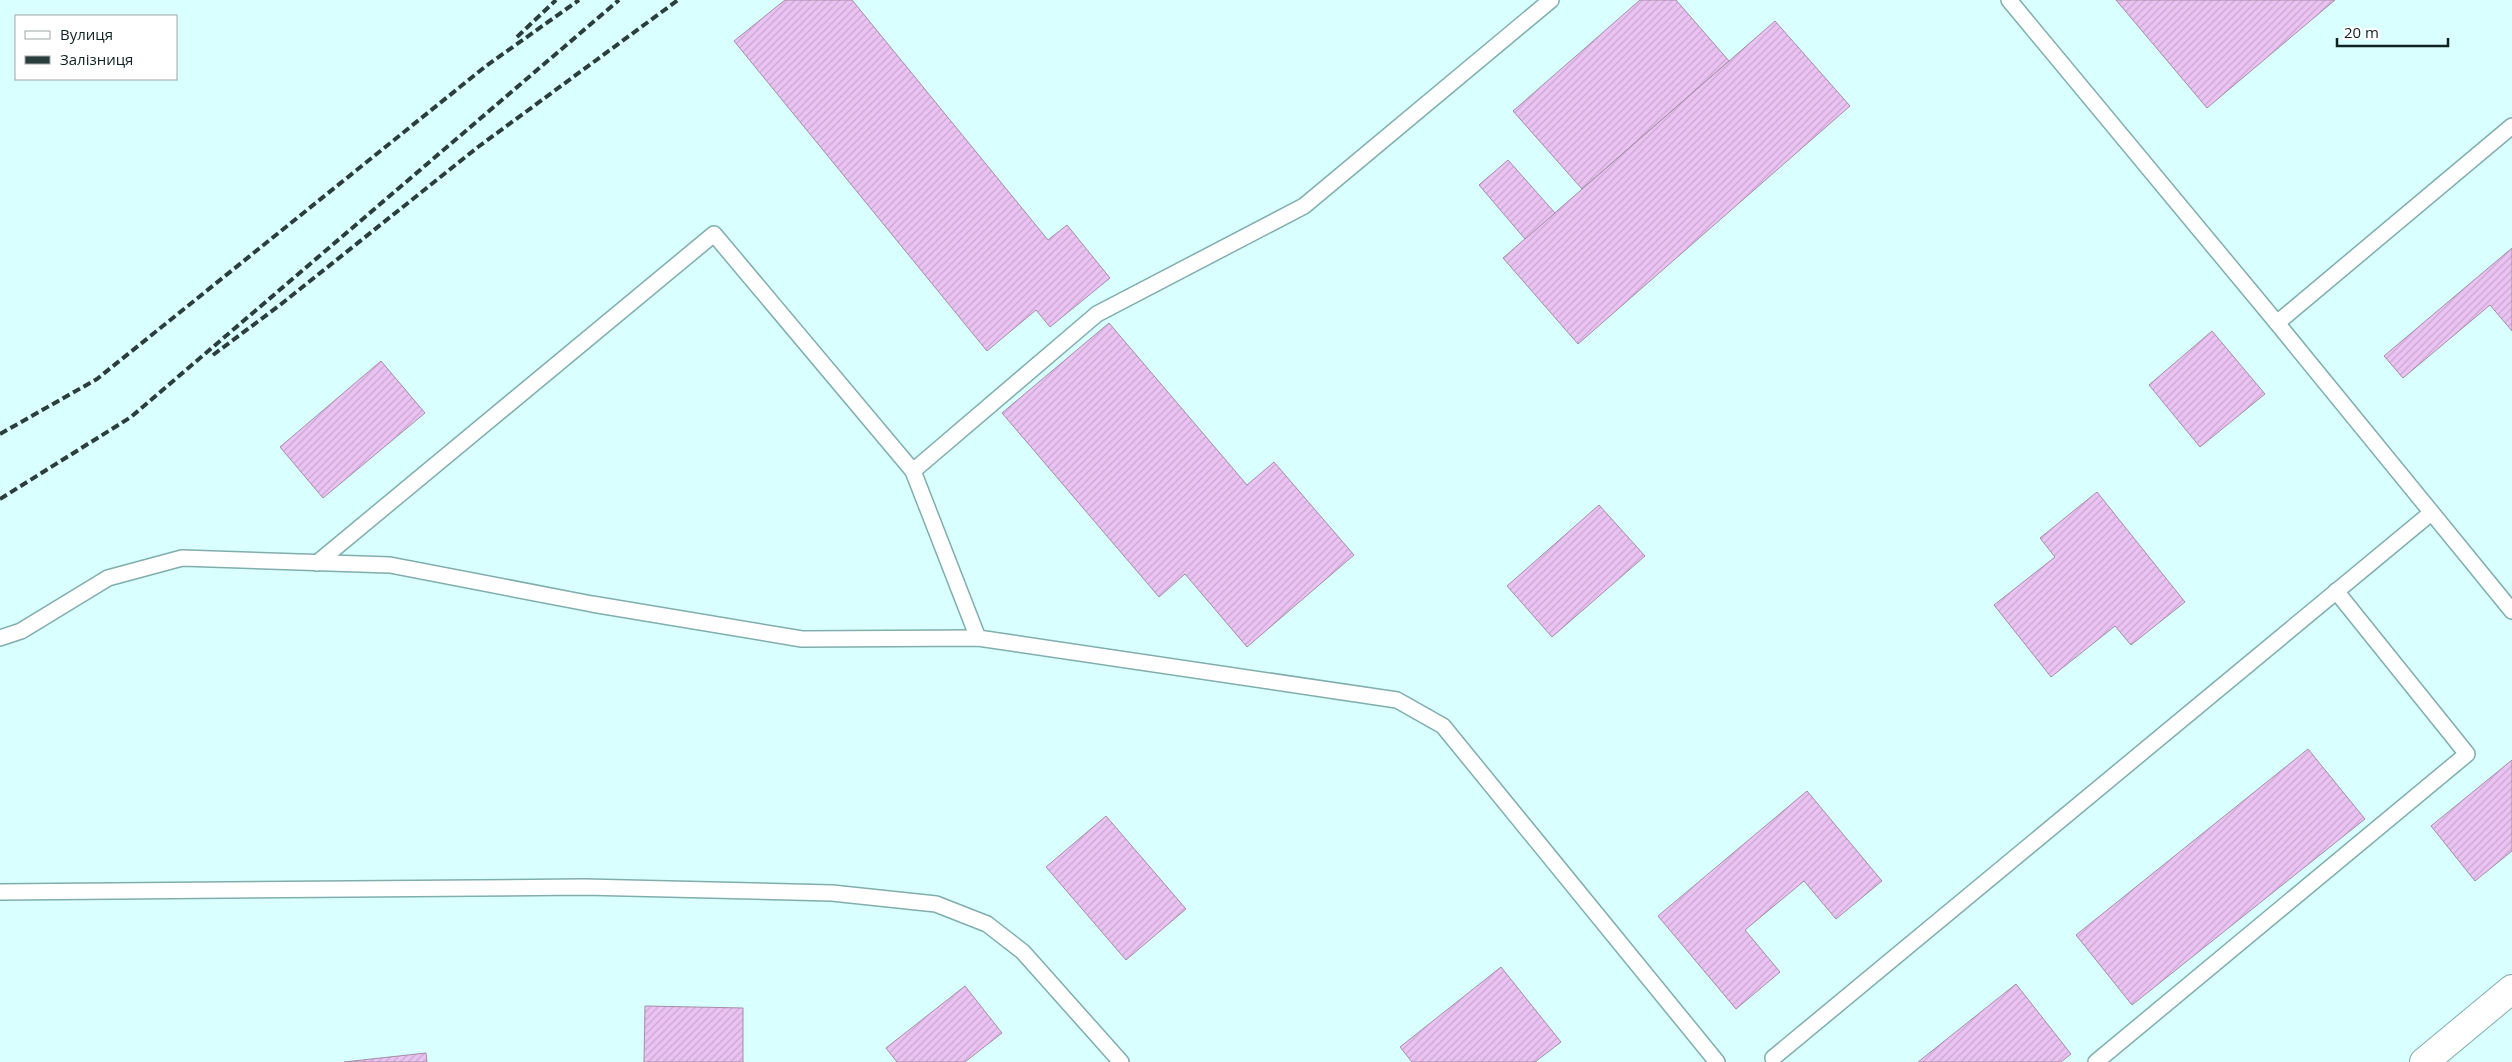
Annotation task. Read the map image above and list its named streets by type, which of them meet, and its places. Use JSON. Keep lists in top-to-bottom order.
{
  "legend": ["Вулиця", "Залізниця"],
  "scale_bar": "20 m"
}
